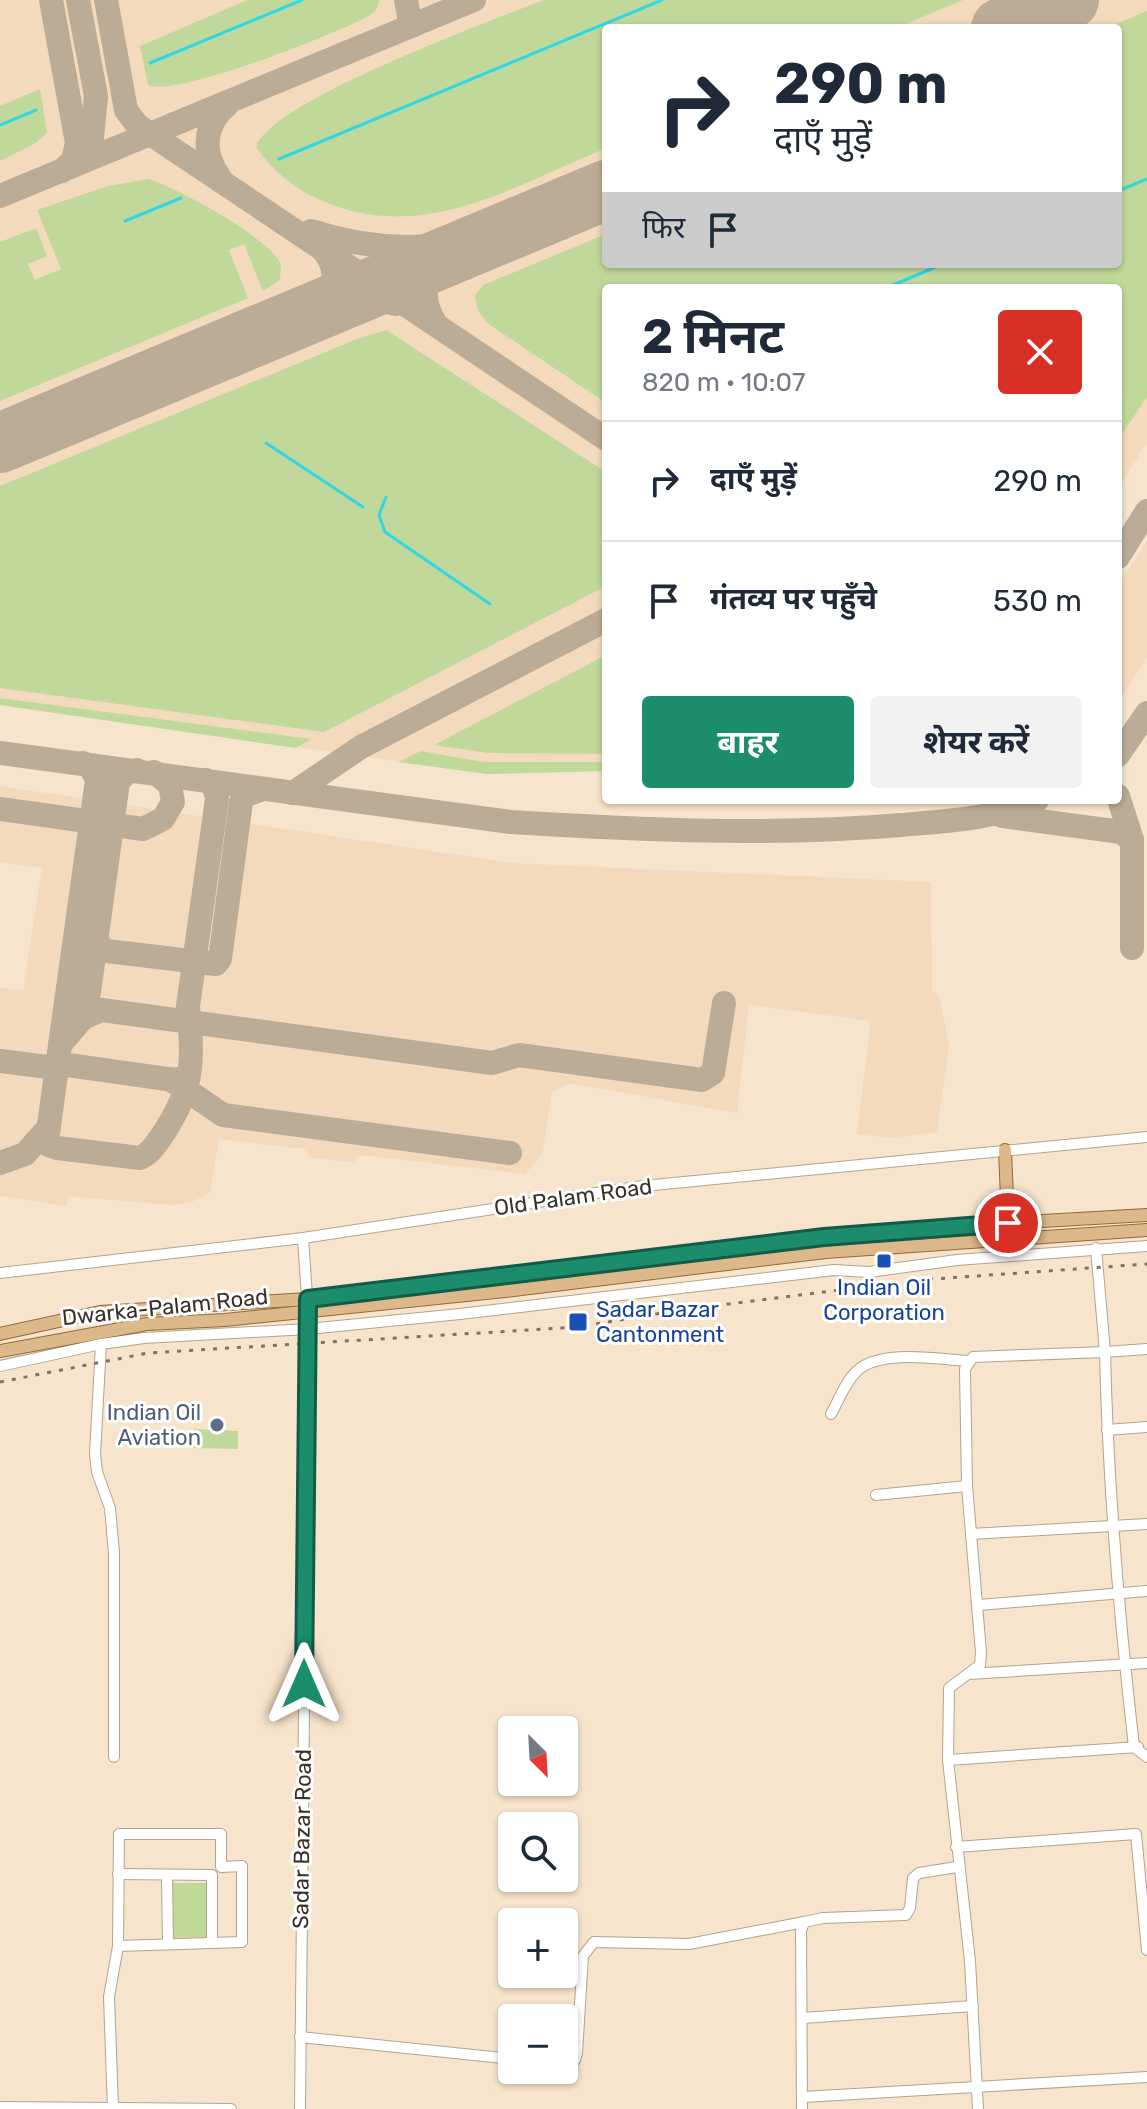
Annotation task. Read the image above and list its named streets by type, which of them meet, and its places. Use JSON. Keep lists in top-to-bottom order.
{
  "streets": {
    "main road": ["Dwarka-Palam Road"],
    "street": ["Old Palam Road", "Sadar Bazar Road"]
  },
  "crossings": [
    ["Old Palam Road", "Sadar Bazar Road"],
    ["Dwarka-Palam Road", "Sadar Bazar Road"]
  ],
  "places": {
    "transit": ["Indian Oil Corporation", "Sadar Bazar Cantonment"],
    "other": ["Indian Oil Aviation"]
  },
  "north": "bottom right",
  "page": {
    "turn": ["290 m", "दाएँ मुड़ें"],
    "then": "फिर",
    "heading": ["2 मिनट", "820 m · 10:07"],
    "list": [
      {
        "name": "दाएँ मुड़ें",
        "value": "290 m"
      },
      {
        "name": "गंतव्य पर पहुँचे",
        "value": "530 m"
      }
    ],
    "buttons": ["बाहर", "शेयर करें"],
    "map_buttons": ["+", "−"]
  }
}
